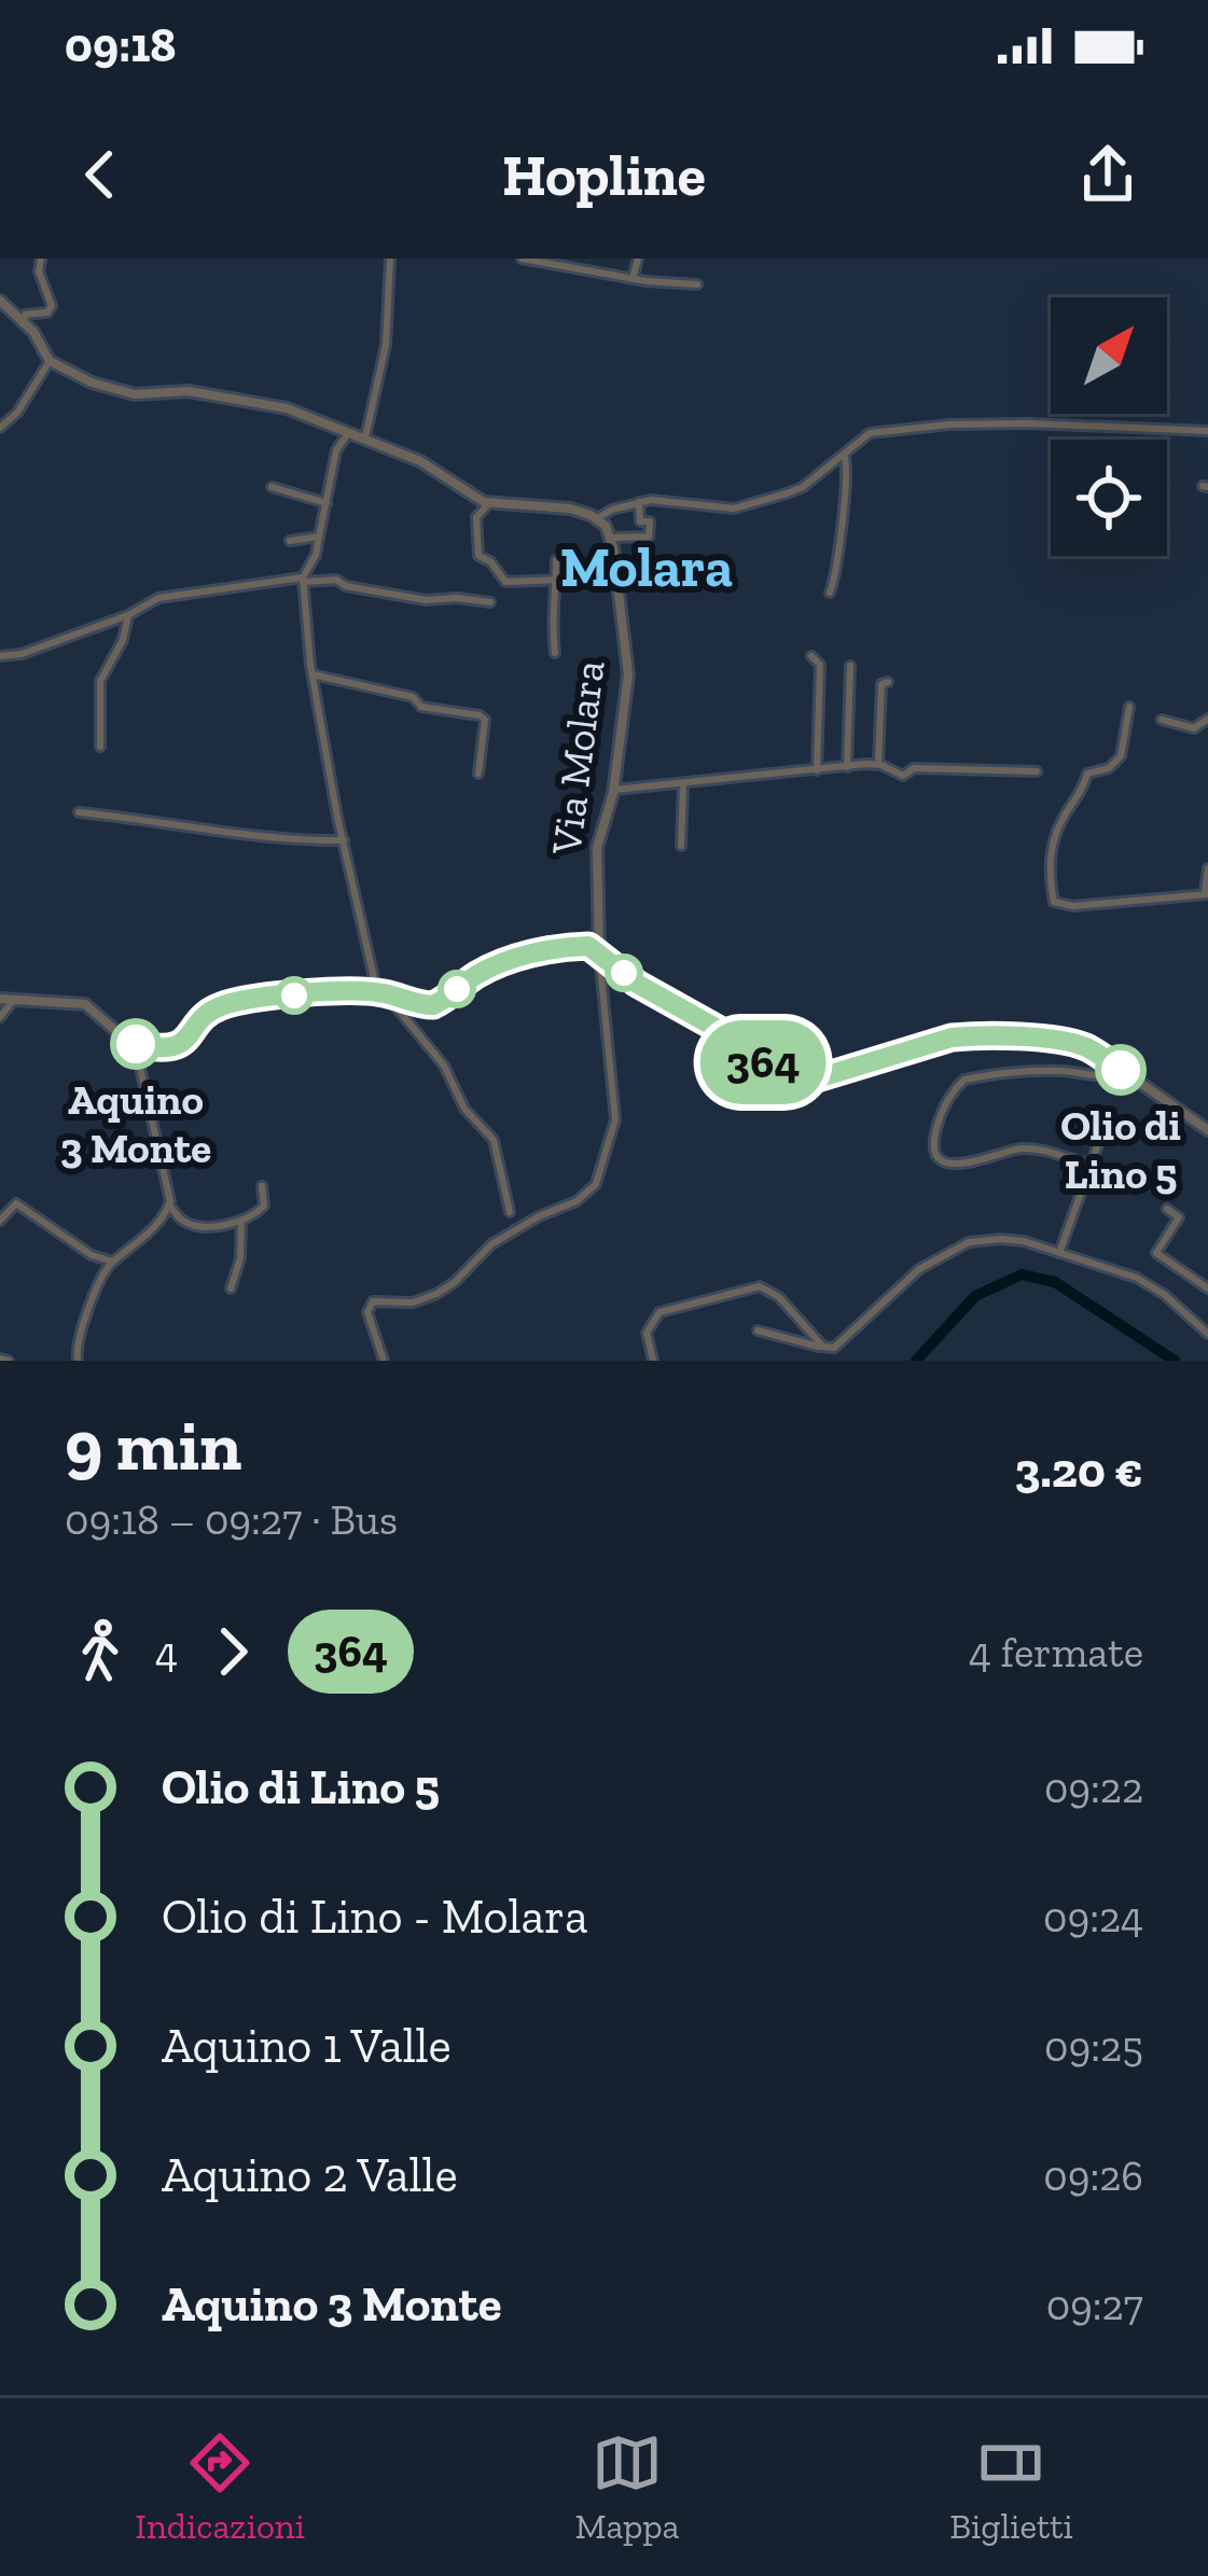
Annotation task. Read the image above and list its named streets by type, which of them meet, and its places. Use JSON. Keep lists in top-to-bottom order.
{
  "streets": {
    "street": ["Via Molara"]
  },
  "districts": ["Molara"],
  "places": ["Aquino 3 Monte", "Olio di Lino 5"],
  "lines": ["bus line 364"],
  "north": "top right",
  "page": {
    "status": "09:18",
    "header": "Hopline",
    "on_map": "364",
    "heading": ["9 min", "09:18 – 09:27 · Bus", "3.20 €"],
    "legs": ["4", "364", "4 fermate"],
    "list": [
      {
        "name": "Olio di Lino 5",
        "value": "09:22"
      },
      {
        "name": "Olio di Lino - Molara",
        "value": "09:24"
      },
      {
        "name": "Aquino 1 Valle",
        "value": "09:25"
      },
      {
        "name": "Aquino 2 Valle",
        "value": "09:26"
      },
      {
        "name": "Aquino 3 Monte",
        "value": "09:27"
      }
    ],
    "tabs": ["Indicazioni", "Mappa", "Biglietti"]
  }
}
